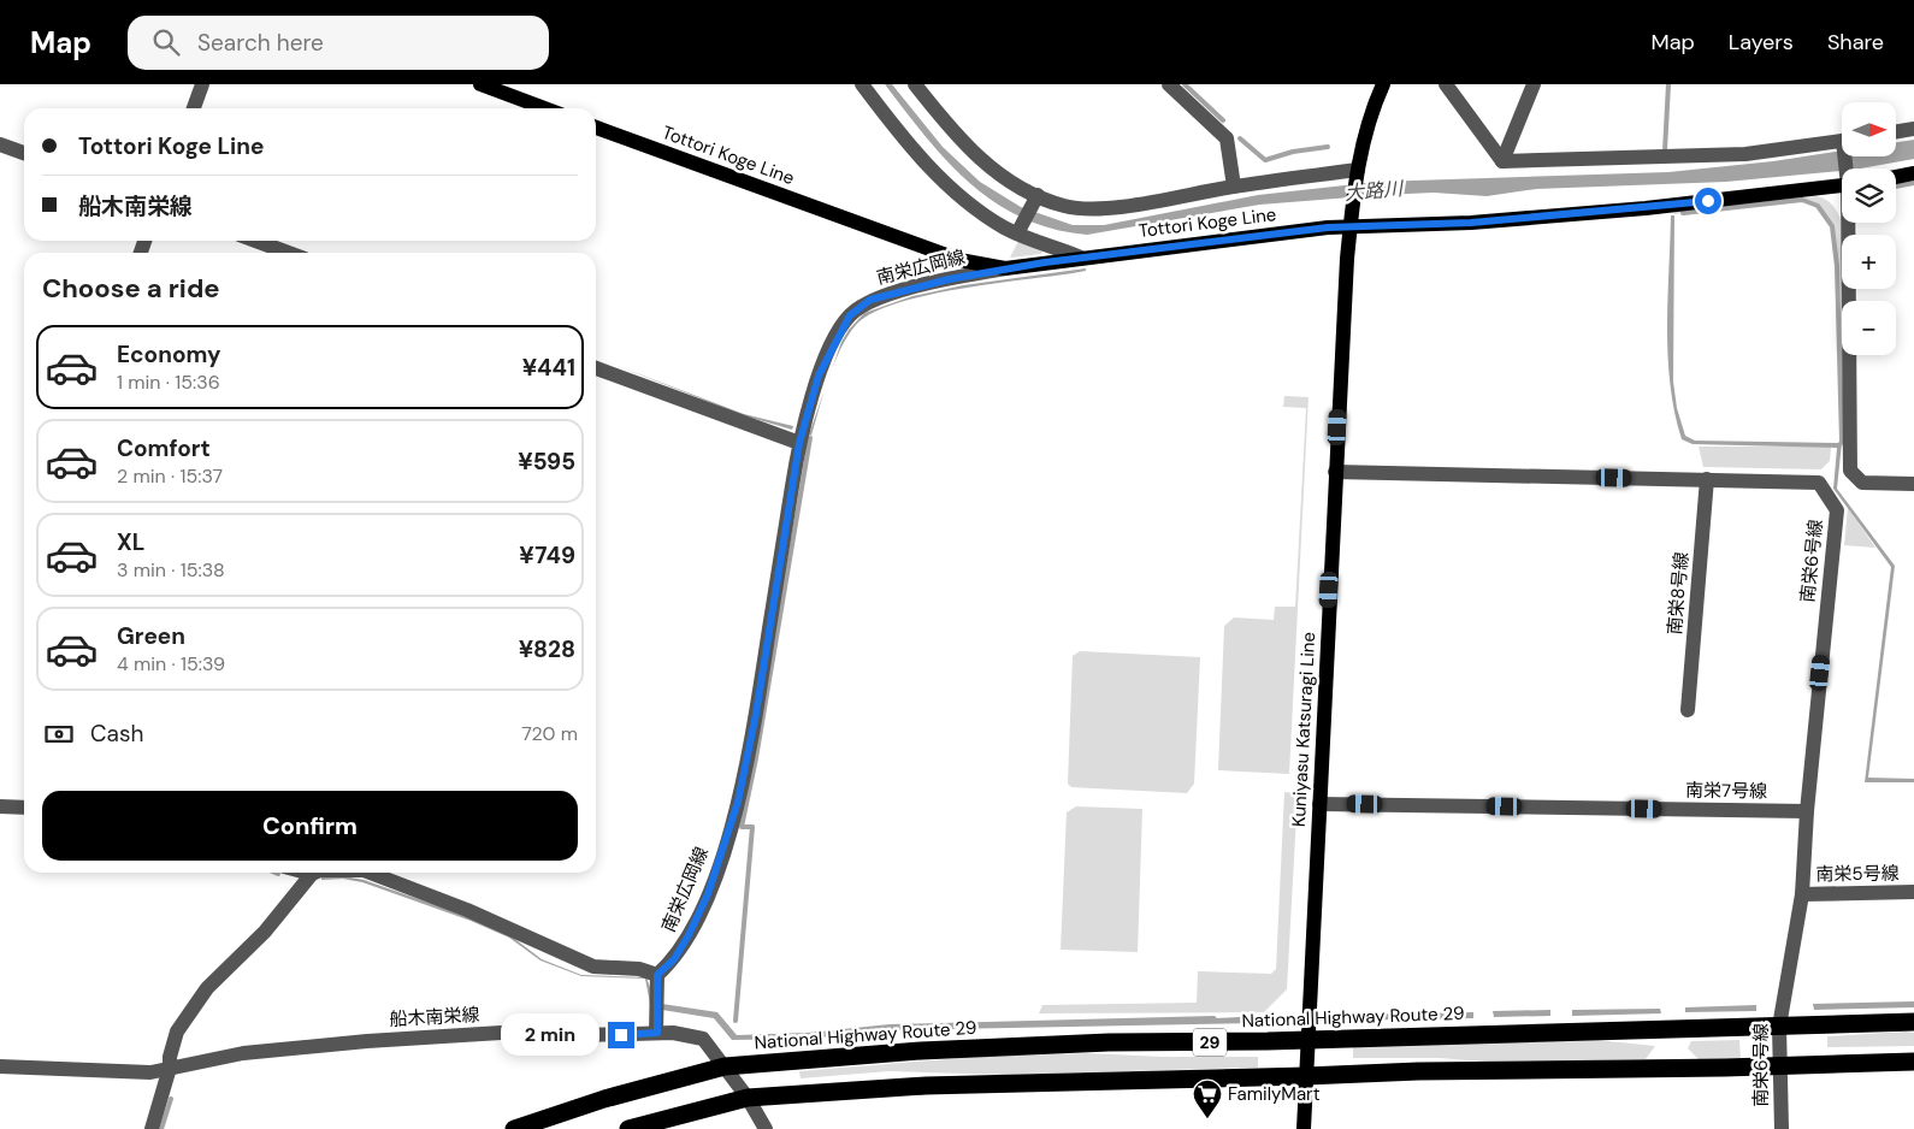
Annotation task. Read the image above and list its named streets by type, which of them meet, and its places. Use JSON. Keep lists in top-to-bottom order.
{
  "streets": {
    "highway": ["National Highway Route 29", "29"],
    "main road": ["Tottori Koge Line", "Kuniyasu Katsuragi Line"],
    "street": [
      "南栄広岡線",
      "南栄6号線",
      "南栄8号線",
      "南栄7号線",
      "南栄5号線",
      "船木南栄線"
    ]
  },
  "crossings": [
    ["Tottori Koge Line", "南栄広岡線"],
    ["Tottori Koge Line", "Kuniyasu Katsuragi Line"],
    ["南栄6号線", "南栄8号線"],
    ["南栄6号線", "Kuniyasu Katsuragi Line"],
    ["南栄6号線", "南栄7号線"],
    ["南栄6号線", "南栄5号線"],
    ["南栄6号線", "National Highway Route 29"],
    ["南栄6号線", "29"],
    ["Kuniyasu Katsuragi Line", "南栄7号線"],
    ["Kuniyasu Katsuragi Line", "National Highway Route 29"],
    ["Kuniyasu Katsuragi Line", "29"],
    ["船木南栄線", "National Highway Route 29"],
    ["船木南栄線", "29"]
  ],
  "water": ["大路川"],
  "places": {
    "supermarket": ["FamilyMart"]
  },
  "north": "right",
  "page": {
    "header": "Map",
    "search": "Search here",
    "nav": ["Map", "Layers", "Share"],
    "map_buttons": ["+", "−"],
    "banner": ["Tottori Koge Line", "船木南栄線"],
    "heading": "Choose a ride",
    "list": [
      {
        "name": "Economy",
        "note": "1 min · 15:36",
        "value": "¥441"
      },
      {
        "name": "Comfort",
        "note": "2 min · 15:37",
        "value": "¥595"
      },
      {
        "name": "XL",
        "note": "3 min · 15:38",
        "value": "¥749"
      },
      {
        "name": "Green",
        "note": "4 min · 15:39",
        "value": "¥828"
      }
    ],
    "pay": ["Cash", "720 m"],
    "buttons": "Confirm",
    "bubble": "2 min"
  }
}
